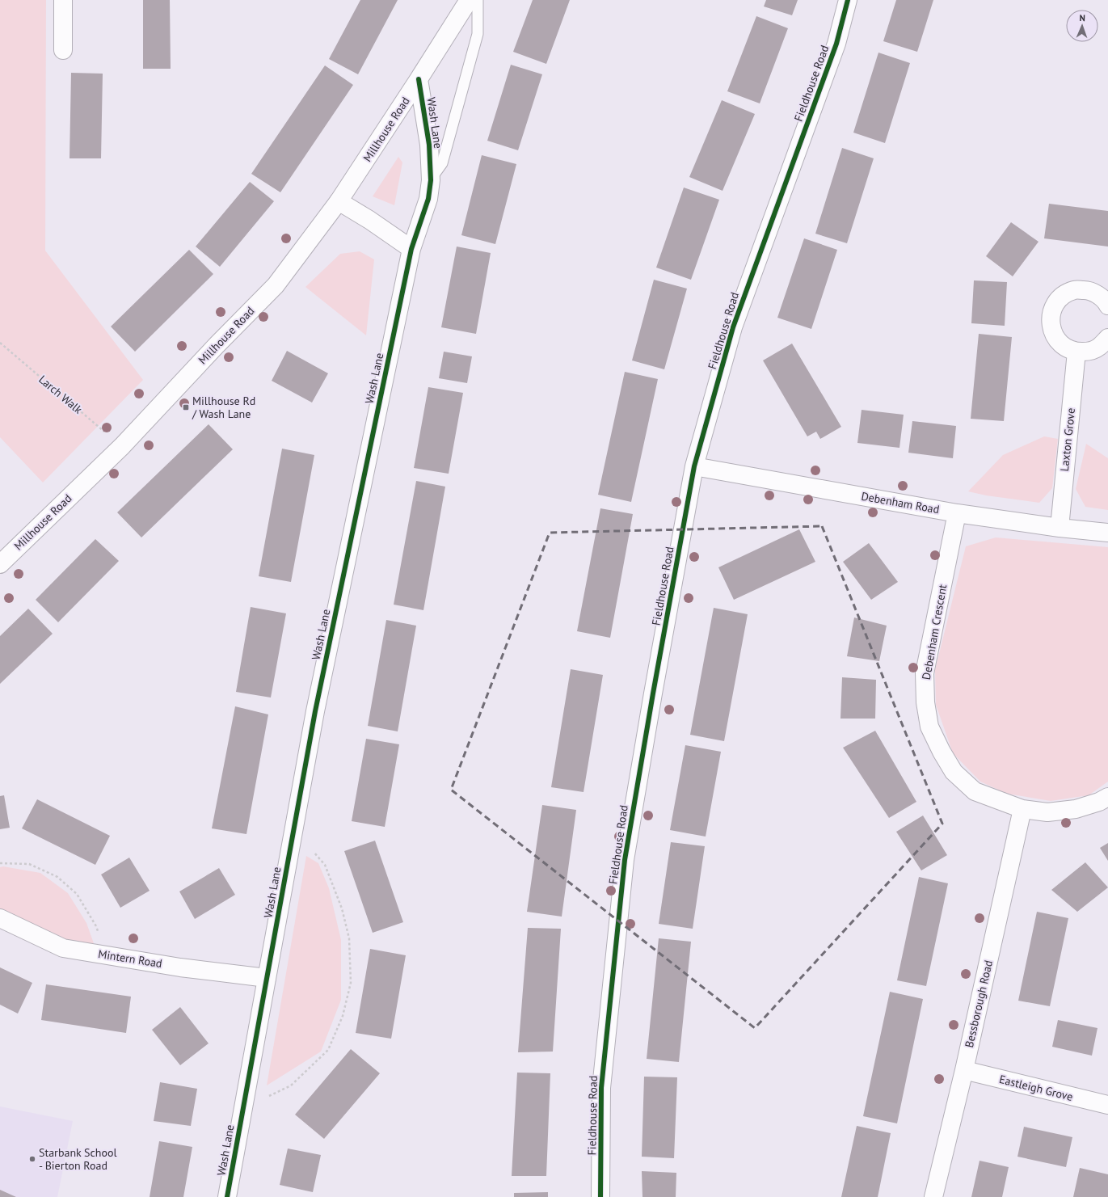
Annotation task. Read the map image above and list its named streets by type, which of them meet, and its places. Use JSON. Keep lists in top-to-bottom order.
{
  "streets": {
    "street": [
      "Fieldhouse Road",
      "Wash Lane",
      "Millhouse Road",
      "Laxton Grove",
      "Debenham Road",
      "Debenham Crescent",
      "Mintern Road",
      "Bessborough Road",
      "Eastleigh Grove"
    ],
    "path": ["Larch Walk"]
  },
  "crossings": [
    ["Fieldhouse Road", "Debenham Road"],
    ["Wash Lane", "Millhouse Road"],
    ["Wash Lane", "Mintern Road"],
    ["Millhouse Road", "Larch Walk"],
    ["Laxton Grove", "Debenham Road"],
    ["Debenham Road", "Debenham Crescent"],
    ["Debenham Crescent", "Bessborough Road"],
    ["Bessborough Road", "Eastleigh Grove"]
  ],
  "places": {
    "transit": ["Millhouse Rd / Wash Lane"],
    "other": ["Starbank School - Bierton Road"]
  },
  "north": "top"
}
